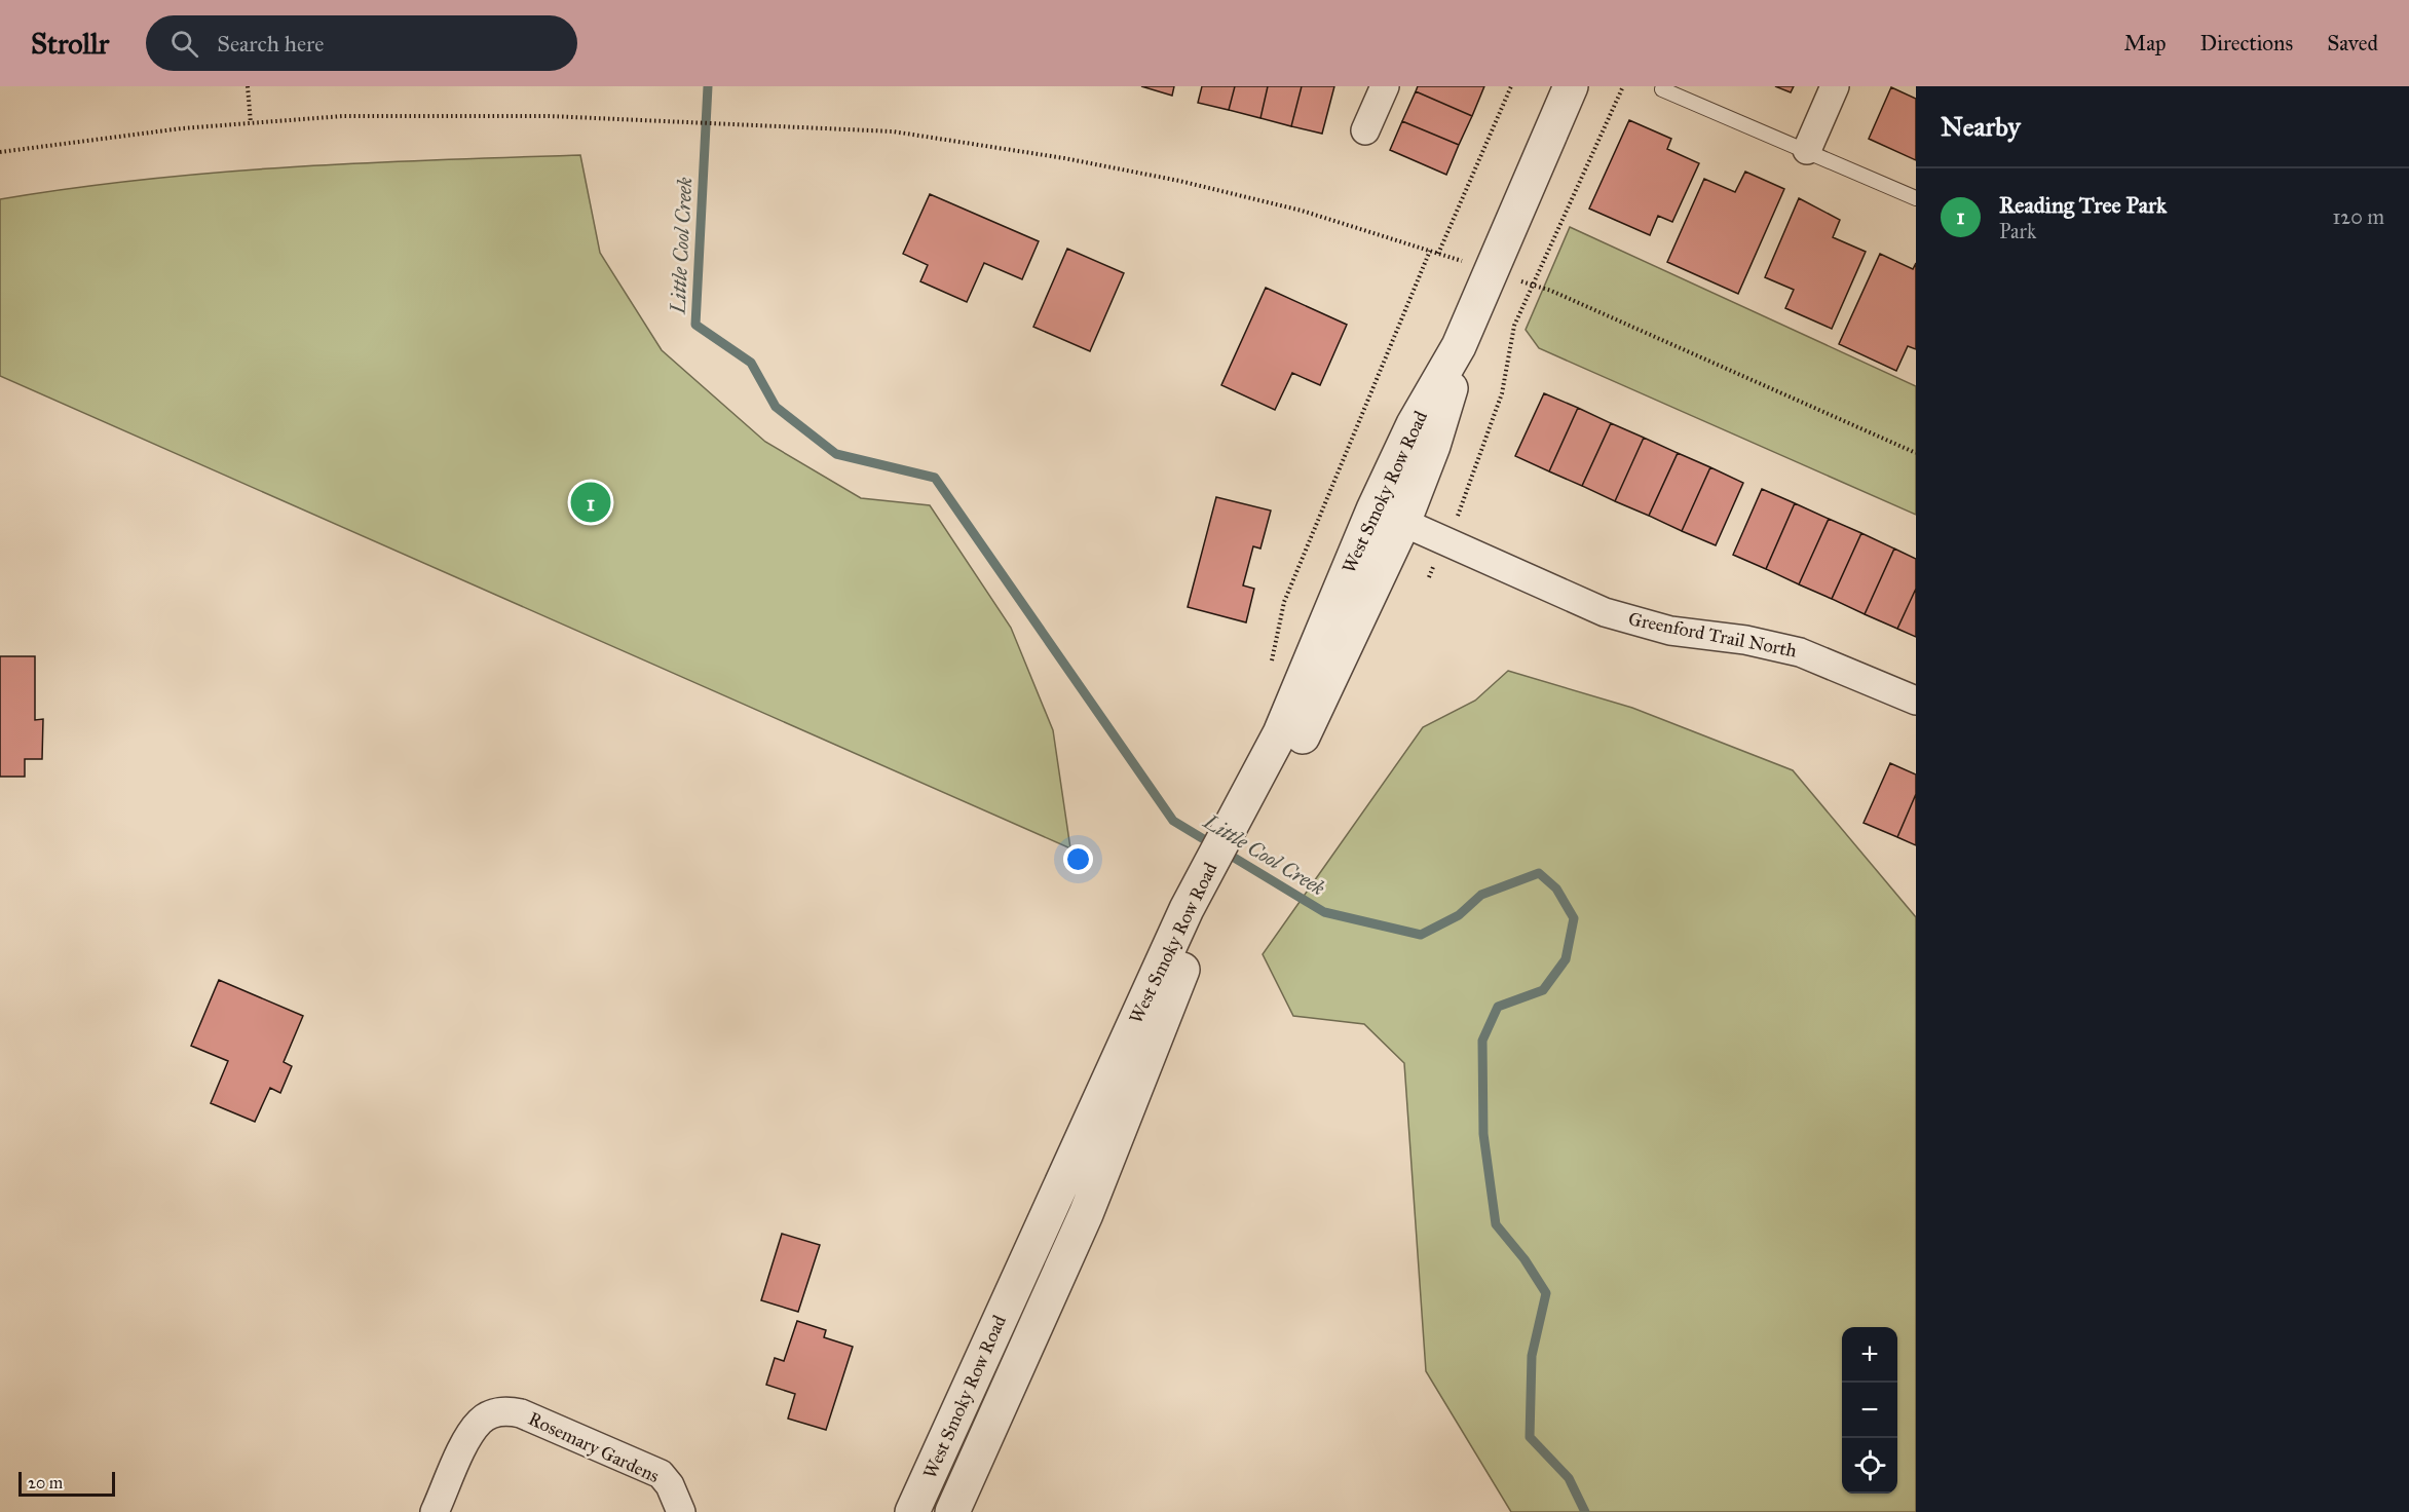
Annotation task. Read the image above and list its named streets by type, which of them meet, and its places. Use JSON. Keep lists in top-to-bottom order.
{
  "streets": {
    "street": ["West Smoky Row Road", "Greenford Trail North", "Rosemary Gardens"]
  },
  "crossings": [
    ["West Smoky Row Road", "Greenford Trail North"]
  ],
  "water": ["Little Cool Creek"],
  "scale_bar": "20 m",
  "page": {
    "header": "Strollr",
    "search": "Search here",
    "nav": ["Map", "Directions", "Saved"],
    "heading": "Nearby",
    "list": [
      {
        "mark": "1",
        "name": "Reading Tree Park",
        "note": "Park",
        "value": "120 m"
      }
    ],
    "pins": "1",
    "map_buttons": ["+", "−"],
    "scale": "20 m"
  }
}
